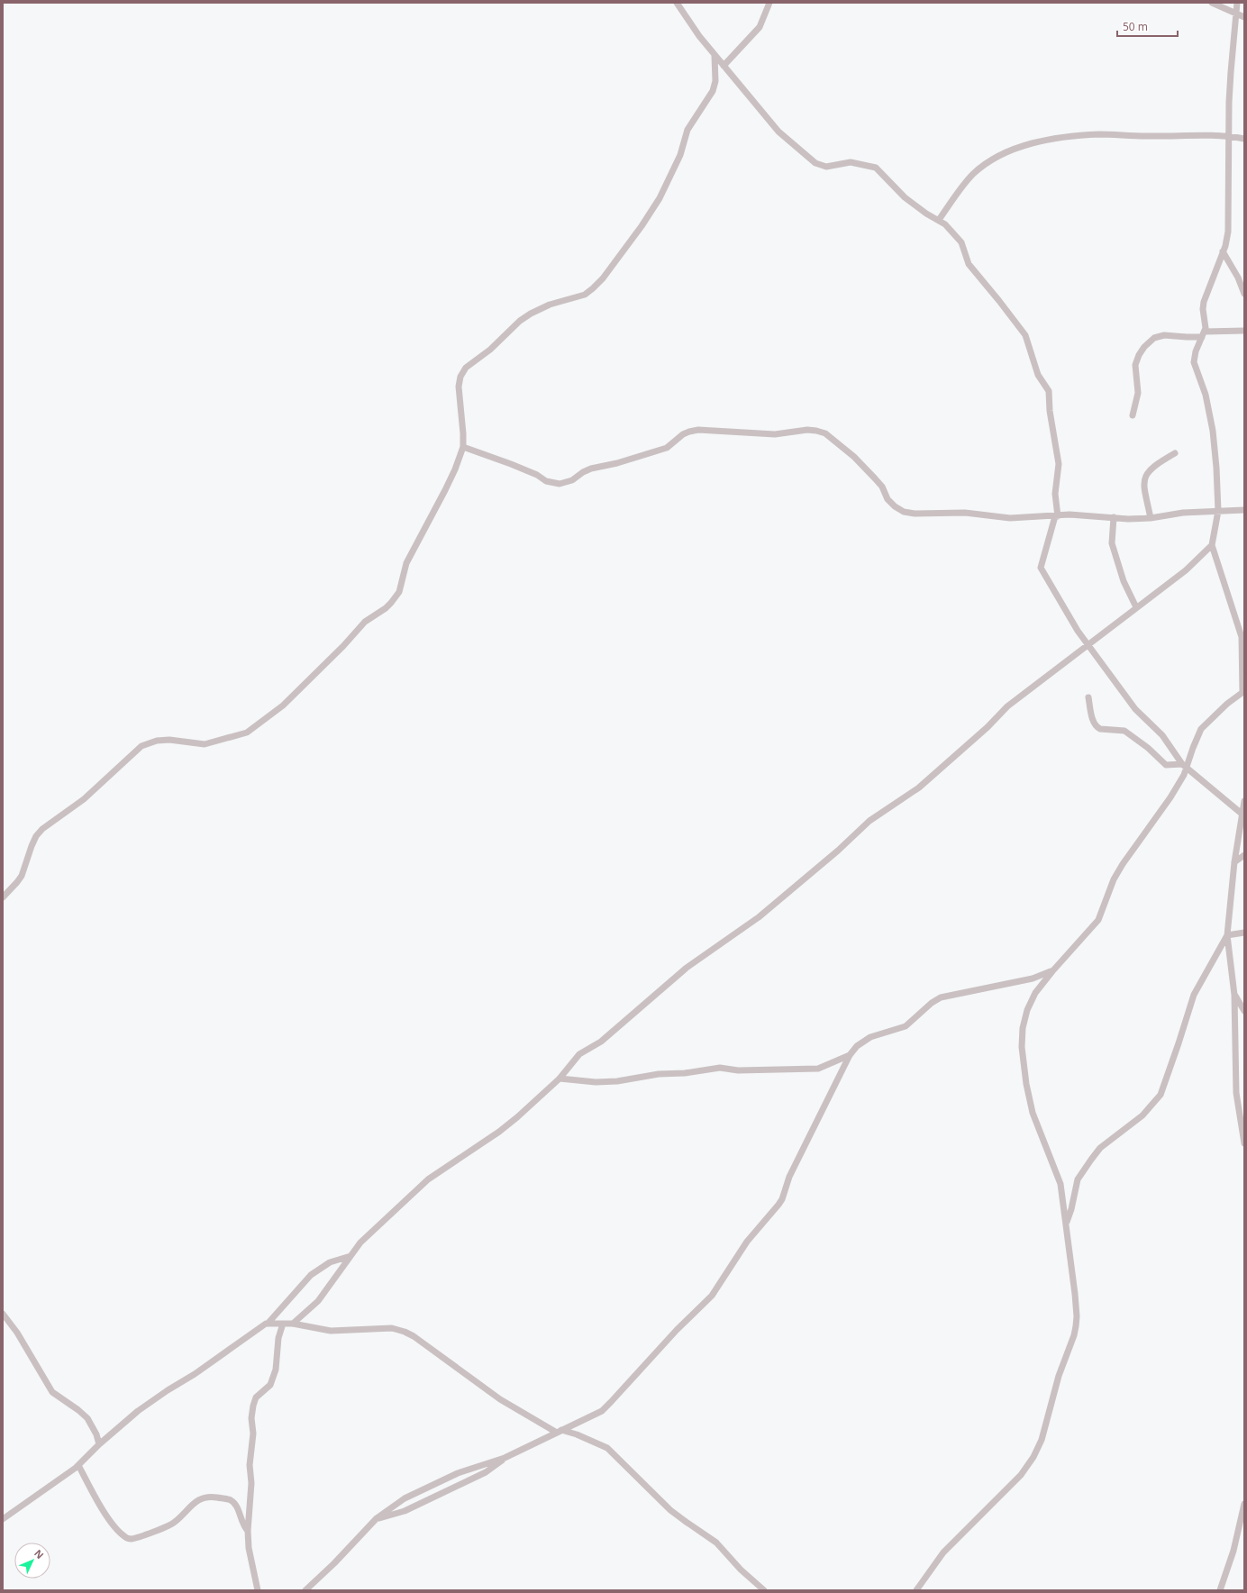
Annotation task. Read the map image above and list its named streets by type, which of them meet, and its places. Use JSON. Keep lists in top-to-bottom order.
{
  "scale_bar": "50 m",
  "north": "top right"
}
